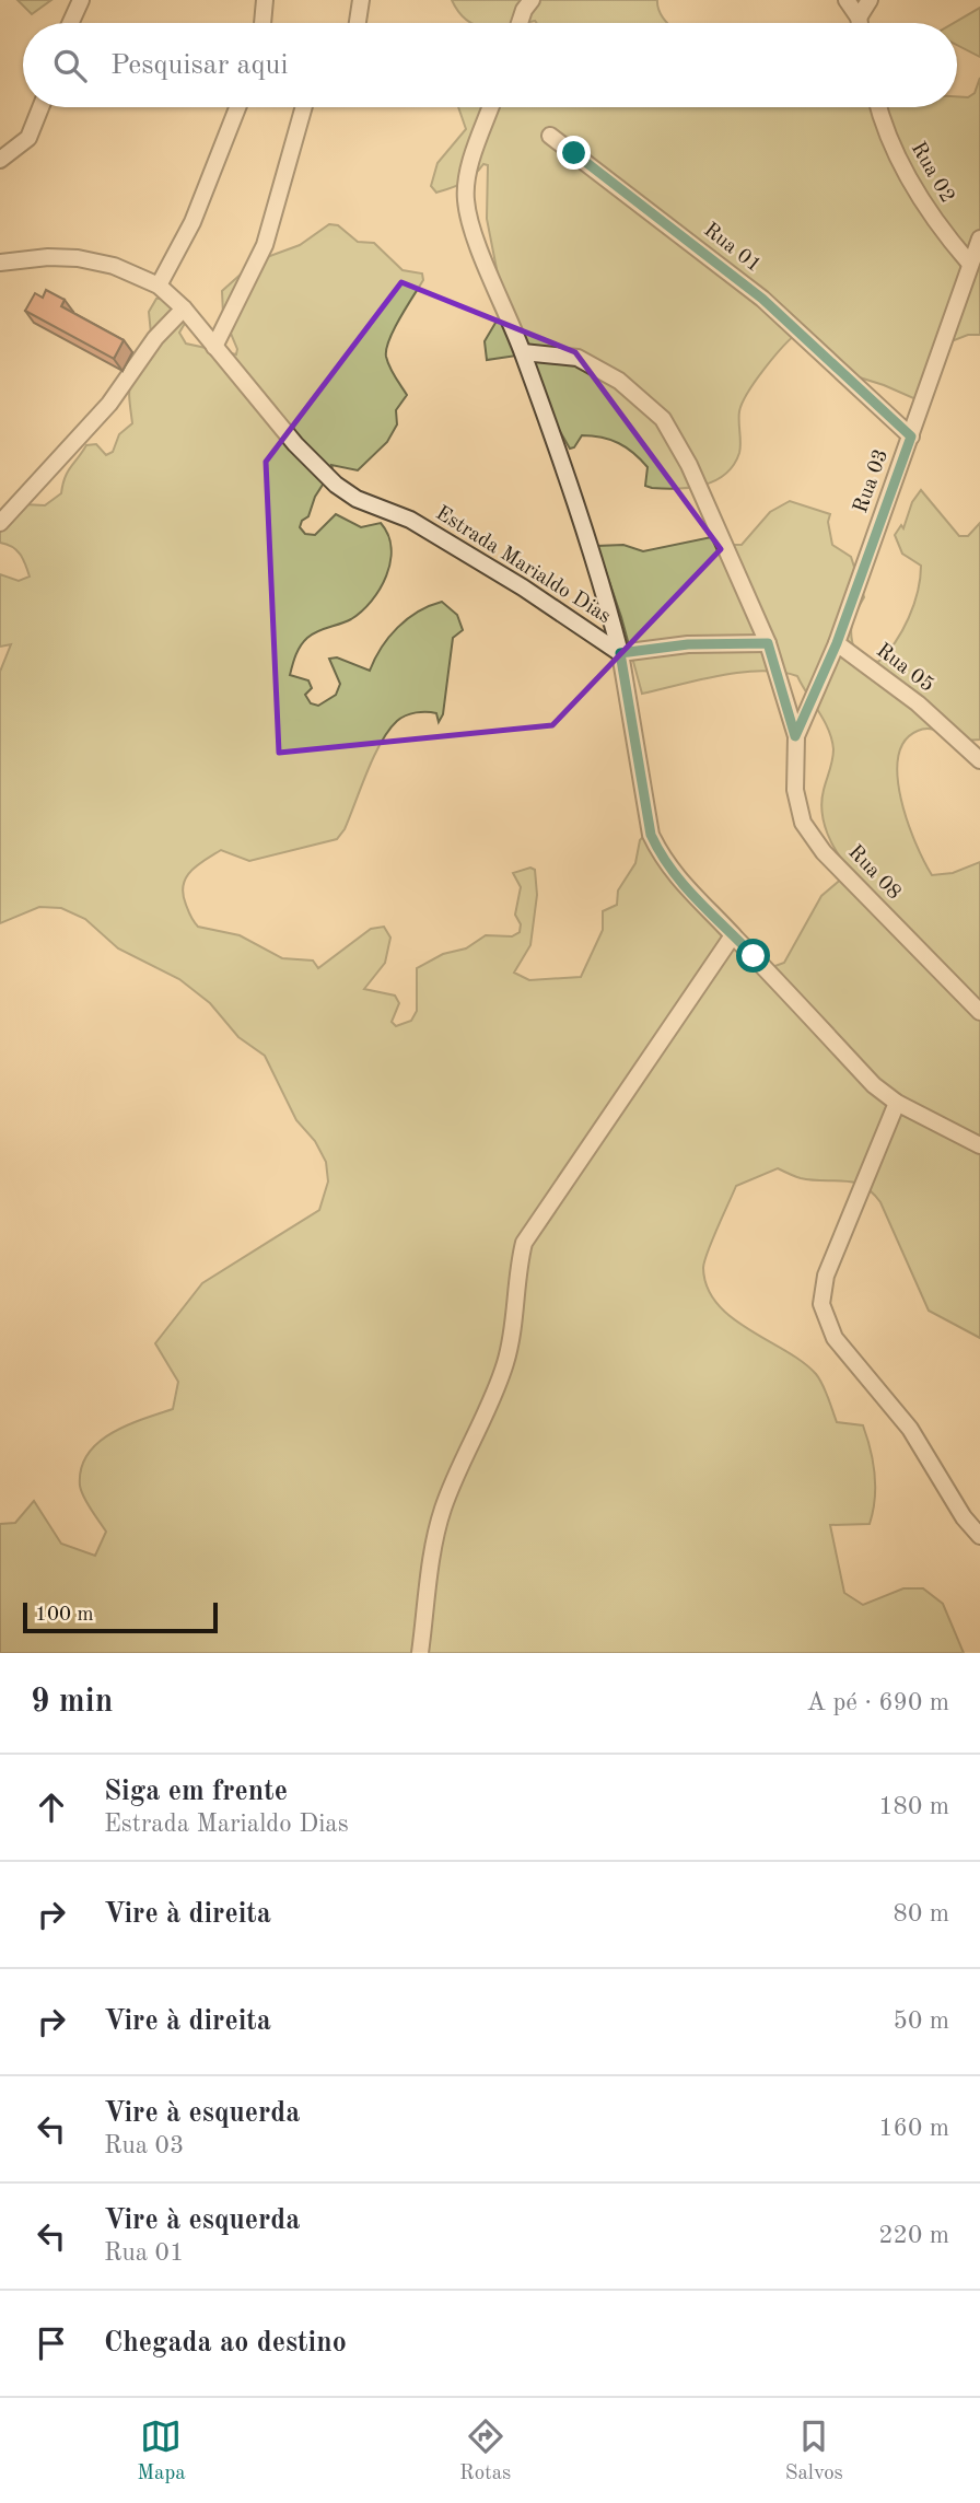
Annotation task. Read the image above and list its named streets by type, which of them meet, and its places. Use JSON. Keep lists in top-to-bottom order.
{
  "streets": {
    "street": [
      "Rua 02",
      "Rua 01",
      "Rua 03",
      "Estrada Marialdo Dias",
      "Rua 05",
      "Rua 08"
    ]
  },
  "crossings": [
    ["Rua 02", "Rua 03"],
    ["Rua 01", "Rua 03"],
    ["Rua 03", "Rua 05"],
    ["Rua 03", "Rua 08"]
  ],
  "scale_bar": "100 m",
  "page": {
    "search": "Pesquisar aqui",
    "scale": "100 m",
    "heading": ["9 min", "A pé · 690 m"],
    "list": [
      ["Siga em frente", "Estrada Marialdo Dias", "180 m"],
      ["Vire à direita", "80 m"],
      ["Vire à direita", "50 m"],
      ["Vire à esquerda", "Rua 03", "160 m"],
      ["Vire à esquerda", "Rua 01", "220 m"],
      "Chegada ao destino"
    ],
    "nav": ["Mapa", "Rotas", "Salvos"]
  }
}
